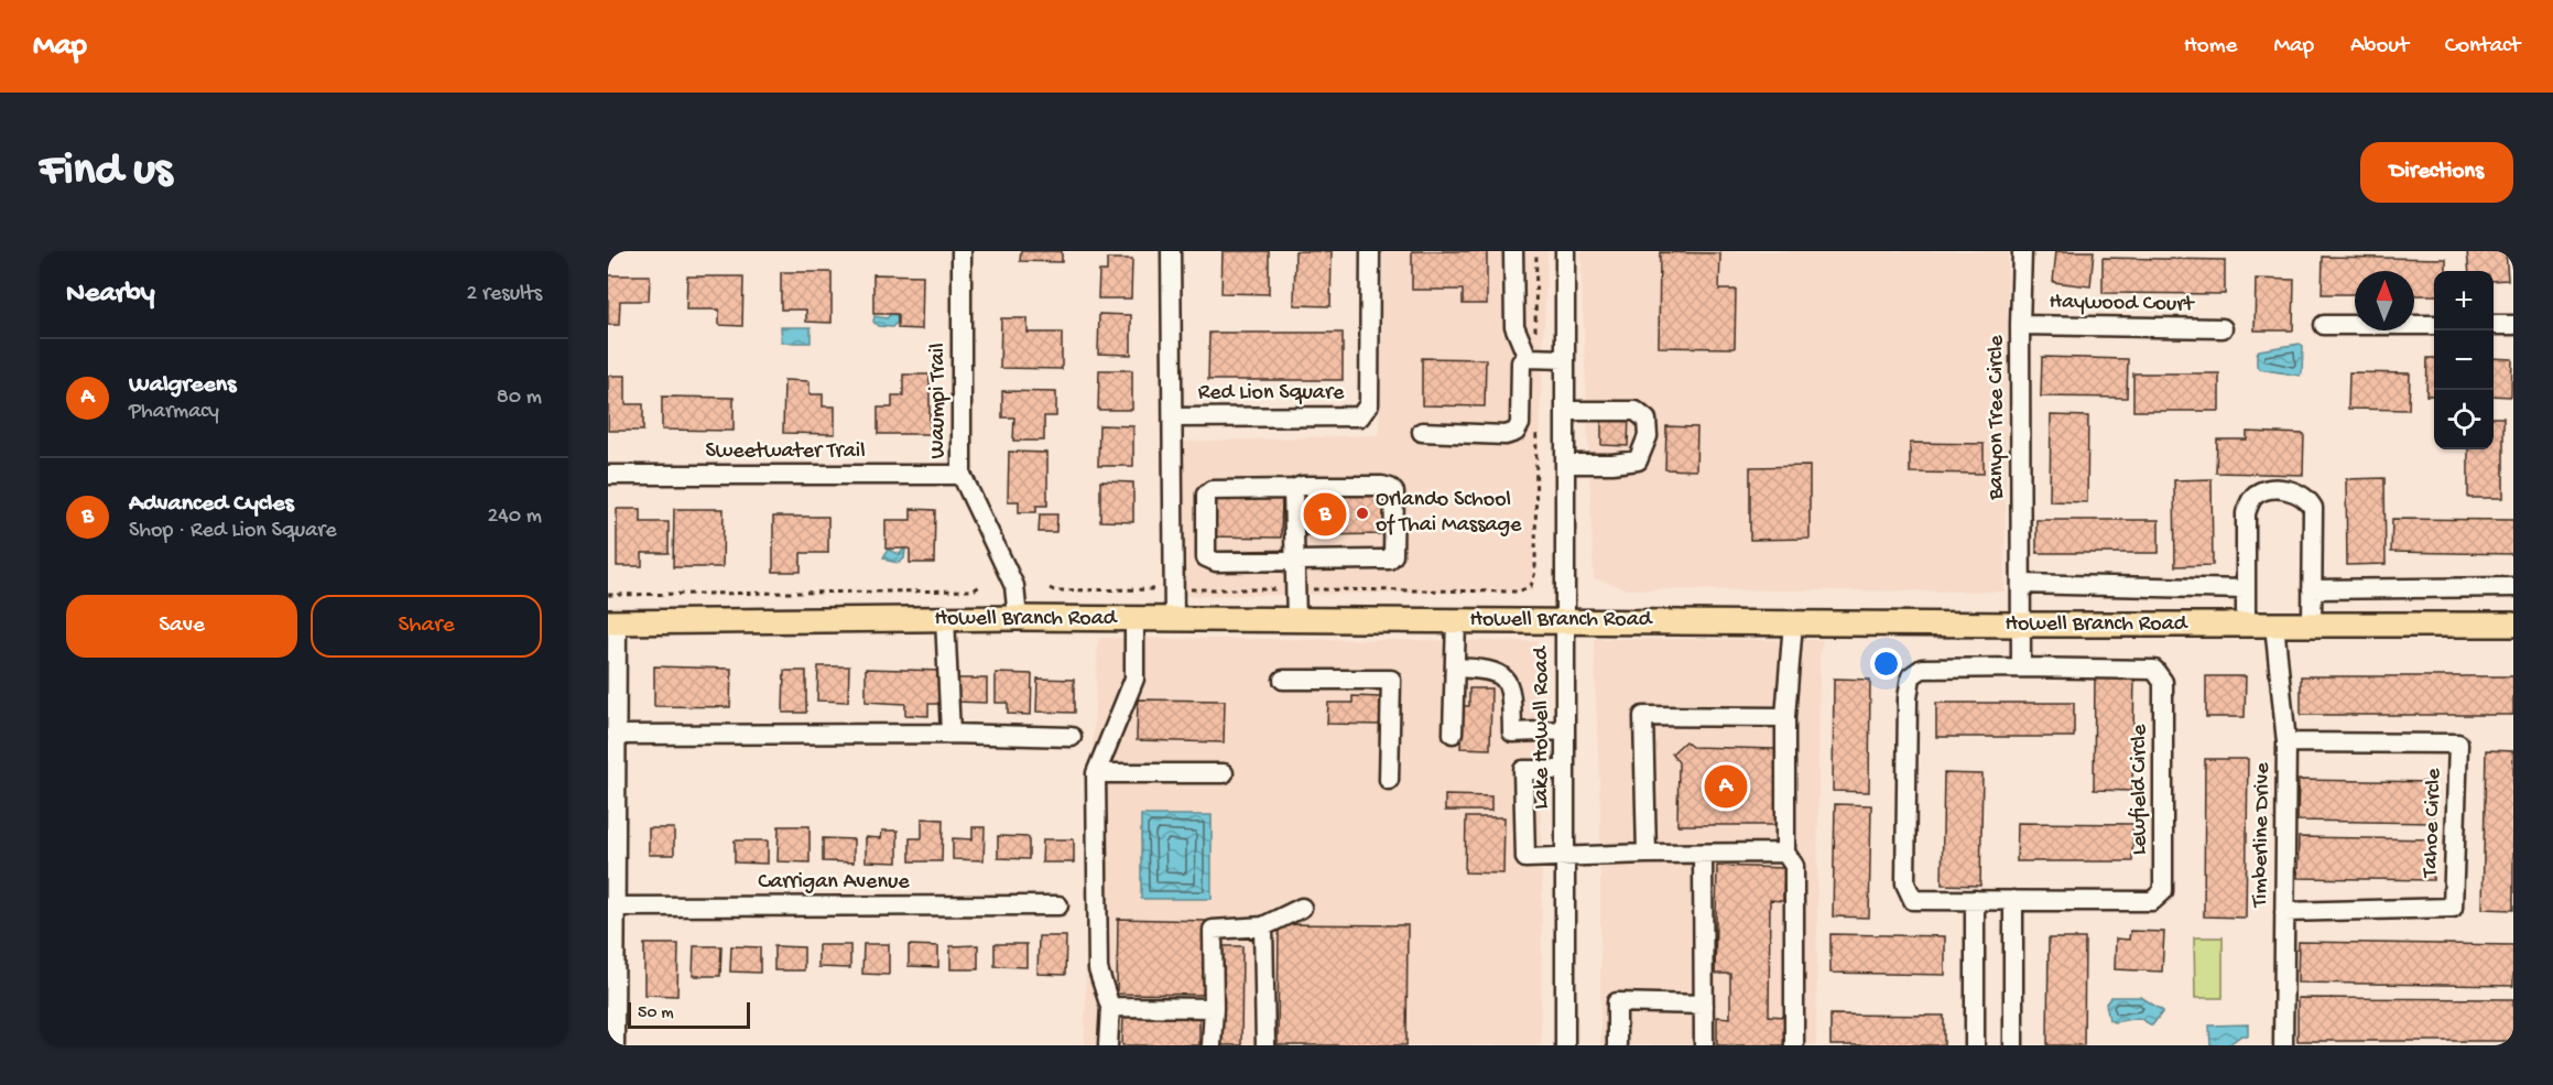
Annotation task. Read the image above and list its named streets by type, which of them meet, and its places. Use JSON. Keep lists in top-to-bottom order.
{
  "streets": {
    "main road": ["Howell Branch Road"],
    "street": [
      "Haywood Court",
      "Red Lion Square",
      "Waumpi Trail",
      "Banyon Tree Circle",
      "Sweetwater Trail",
      "Lake Howell Road",
      "Lewfield Circle",
      "Tahoe Circle",
      "Timberline Drive",
      "Carrigan Avenue"
    ]
  },
  "crossings": [
    ["Haywood Court", "Banyon Tree Circle"],
    ["Red Lion Square", "Howell Branch Road"],
    ["Waumpi Trail", "Sweetwater Trail"],
    ["Waumpi Trail", "Howell Branch Road"],
    ["Banyon Tree Circle", "Howell Branch Road"],
    ["Howell Branch Road", "Lake Howell Road"],
    ["Howell Branch Road", "Timberline Drive"],
    ["Tahoe Circle", "Timberline Drive"]
  ],
  "places": ["Orlando School of Thai Massage"],
  "scale_bar": "50 m",
  "north": "top",
  "page": {
    "header": "Map",
    "nav": [
      "Home",
      "Map",
      "About",
      "Contact"
    ],
    "buttons": [
      "Directions",
      ["Save", "Share"]
    ],
    "title": "Find us",
    "heading": ["Nearby", "2 results"],
    "map_buttons": ["+", "−"],
    "list": [
      {
        "mark": "A",
        "name": "Walgreens",
        "note": "Pharmacy",
        "value": "80 m"
      },
      {
        "mark": "B",
        "name": "Advanced Cycles",
        "note": "Shop · Red Lion Square",
        "value": "240 m"
      }
    ],
    "pins": ["B", "A"],
    "scale": "50 m"
  }
}
